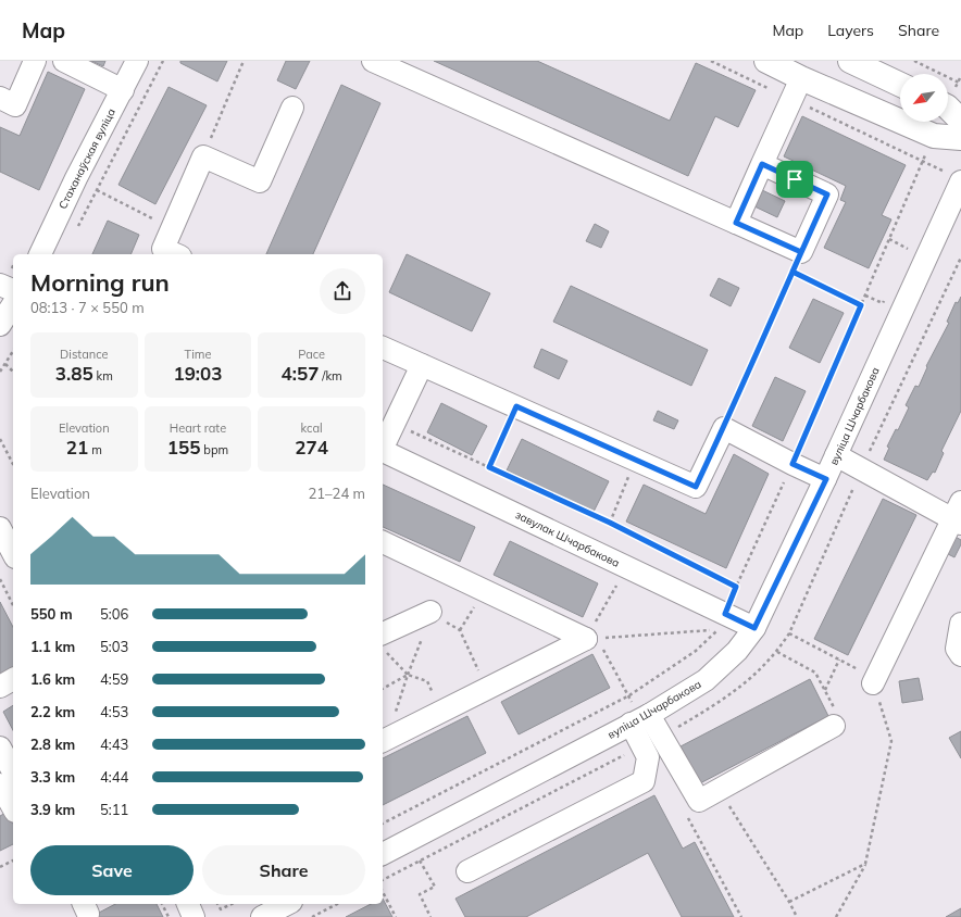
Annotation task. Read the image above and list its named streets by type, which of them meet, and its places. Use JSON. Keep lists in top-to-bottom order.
{
  "streets": {
    "street": ["Стаханаўская вуліца", "вуліца Шчарбакова", "завулак Шчарбакова"]
  },
  "crossings": [
    ["вуліца Шчарбакова", "завулак Шчарбакова"]
  ],
  "north": "bottom left",
  "page": {
    "header": "Map",
    "nav": ["Map", "Layers", "Share"],
    "heading": ["Morning run", "08:13 · 7 × 550 m"],
    "stats": [
      ["Distance", "3.85 km"],
      ["Time", "19:03"],
      ["Pace", "4:57 /km"],
      ["Elevation", "21 m"],
      ["Heart rate", "155 bpm"],
      ["kcal", "274"]
    ],
    "chart": ["Elevation", "21–24 m"],
    "list": [
      {
        "name": "550 m",
        "note": "5:06"
      },
      {
        "name": "1.1 km",
        "note": "5:03"
      },
      {
        "name": "1.6 km",
        "note": "4:59"
      },
      {
        "name": "2.2 km",
        "note": "4:53"
      },
      {
        "name": "2.8 km",
        "note": "4:43"
      },
      {
        "name": "3.3 km",
        "note": "4:44"
      },
      {
        "name": "3.9 km",
        "note": "5:11"
      }
    ],
    "buttons": ["Save", "Share"]
  }
}
